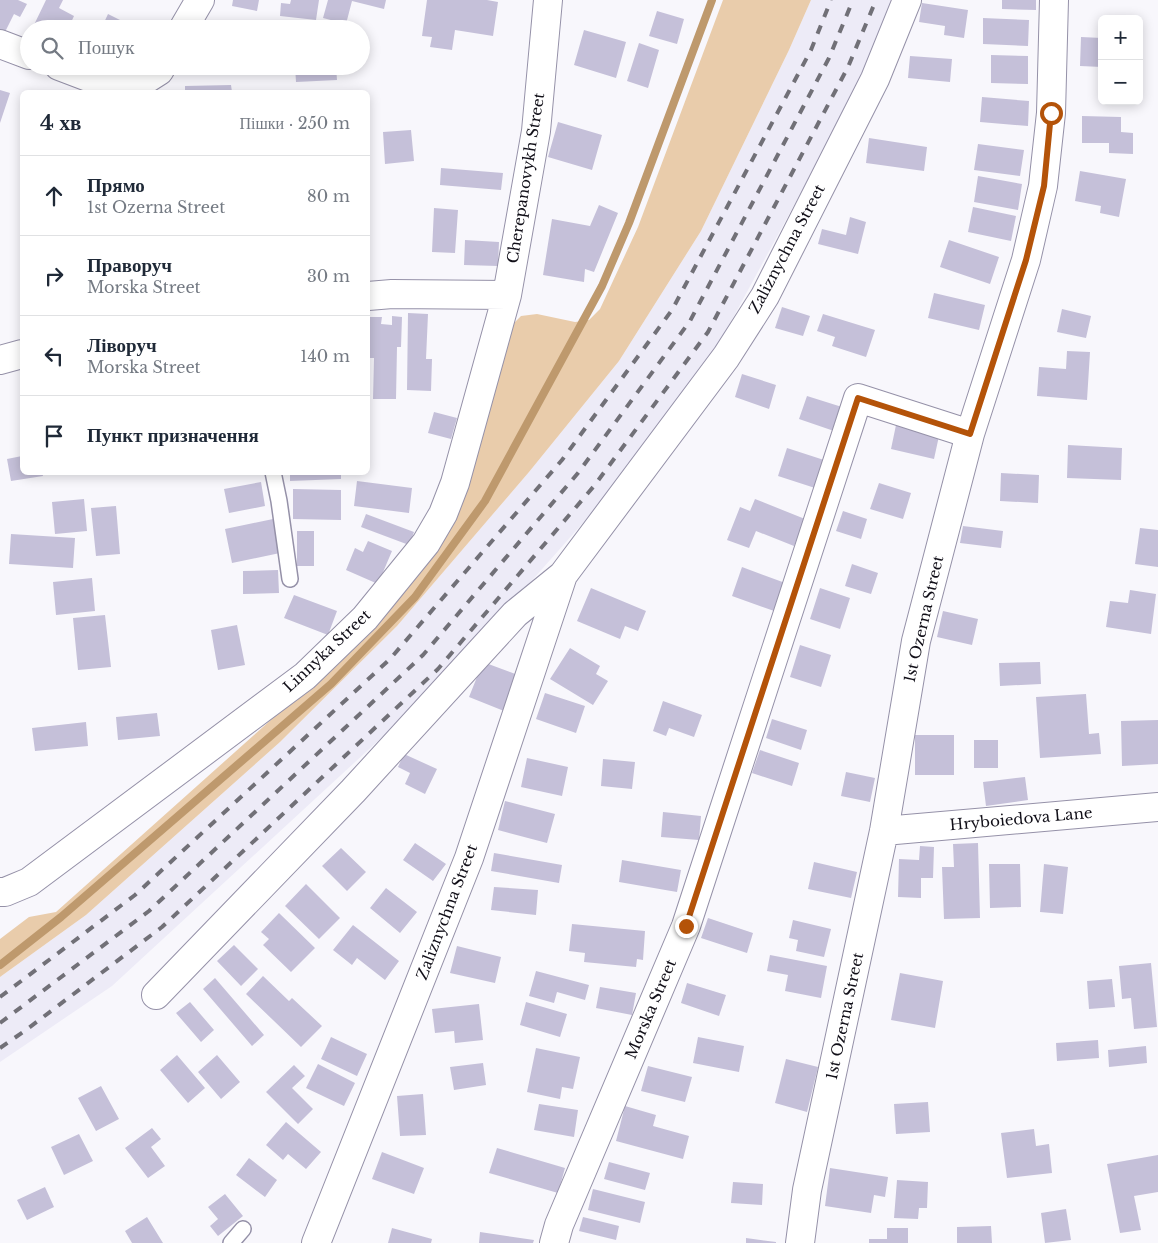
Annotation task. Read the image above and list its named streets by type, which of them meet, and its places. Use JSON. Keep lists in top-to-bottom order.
{
  "streets": {
    "street": [
      "Cherepanovykh Street",
      "Zaliznychna Street",
      "1st Ozerna Street",
      "Linnyka Street",
      "Hryboiedova Lane",
      "Morska Street"
    ]
  },
  "crossings": [
    ["Cherepanovykh Street", "Linnyka Street"],
    ["1st Ozerna Street", "Hryboiedova Lane"],
    ["1st Ozerna Street", "Morska Street"]
  ],
  "page": {
    "map_buttons": ["+", "−"],
    "search": "Пошук",
    "heading": ["4 хв", "Пішки · 250 m"],
    "list": [
      ["Прямо", "1st Ozerna Street", "80 m"],
      ["Праворуч", "Morska Street", "30 m"],
      ["Ліворуч", "Morska Street", "140 m"],
      "Пункт призначення"
    ]
  }
}
